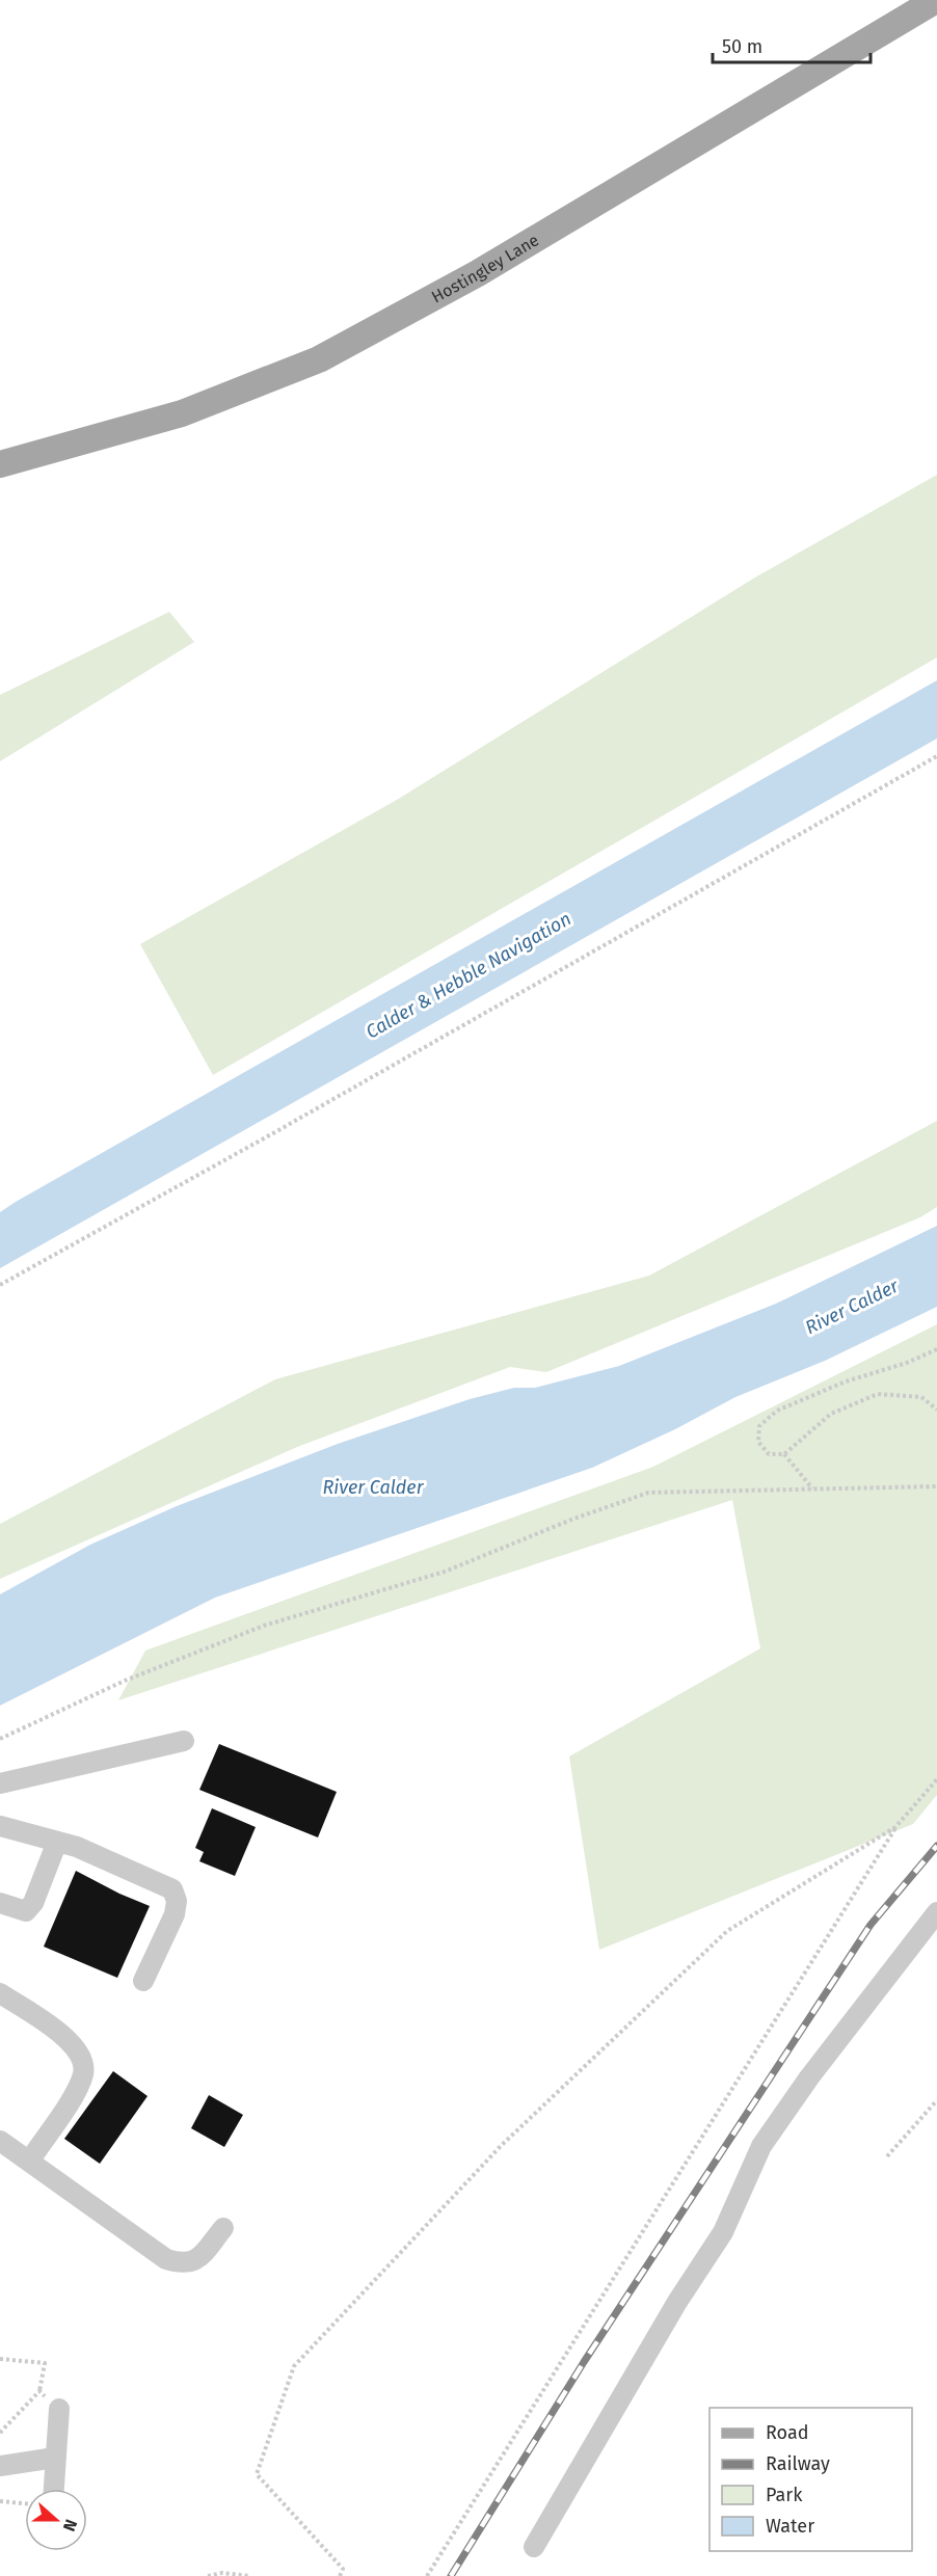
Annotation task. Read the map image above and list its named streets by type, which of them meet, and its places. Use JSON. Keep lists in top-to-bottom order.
{
  "streets": {
    "main road": ["Hostingley Lane"]
  },
  "water": ["Calder & Hebble Navigation", "River Calder"],
  "legend": [
    "Road",
    "Railway",
    "Park",
    "Water"
  ],
  "scale_bar": "50 m",
  "north": "right"
}
